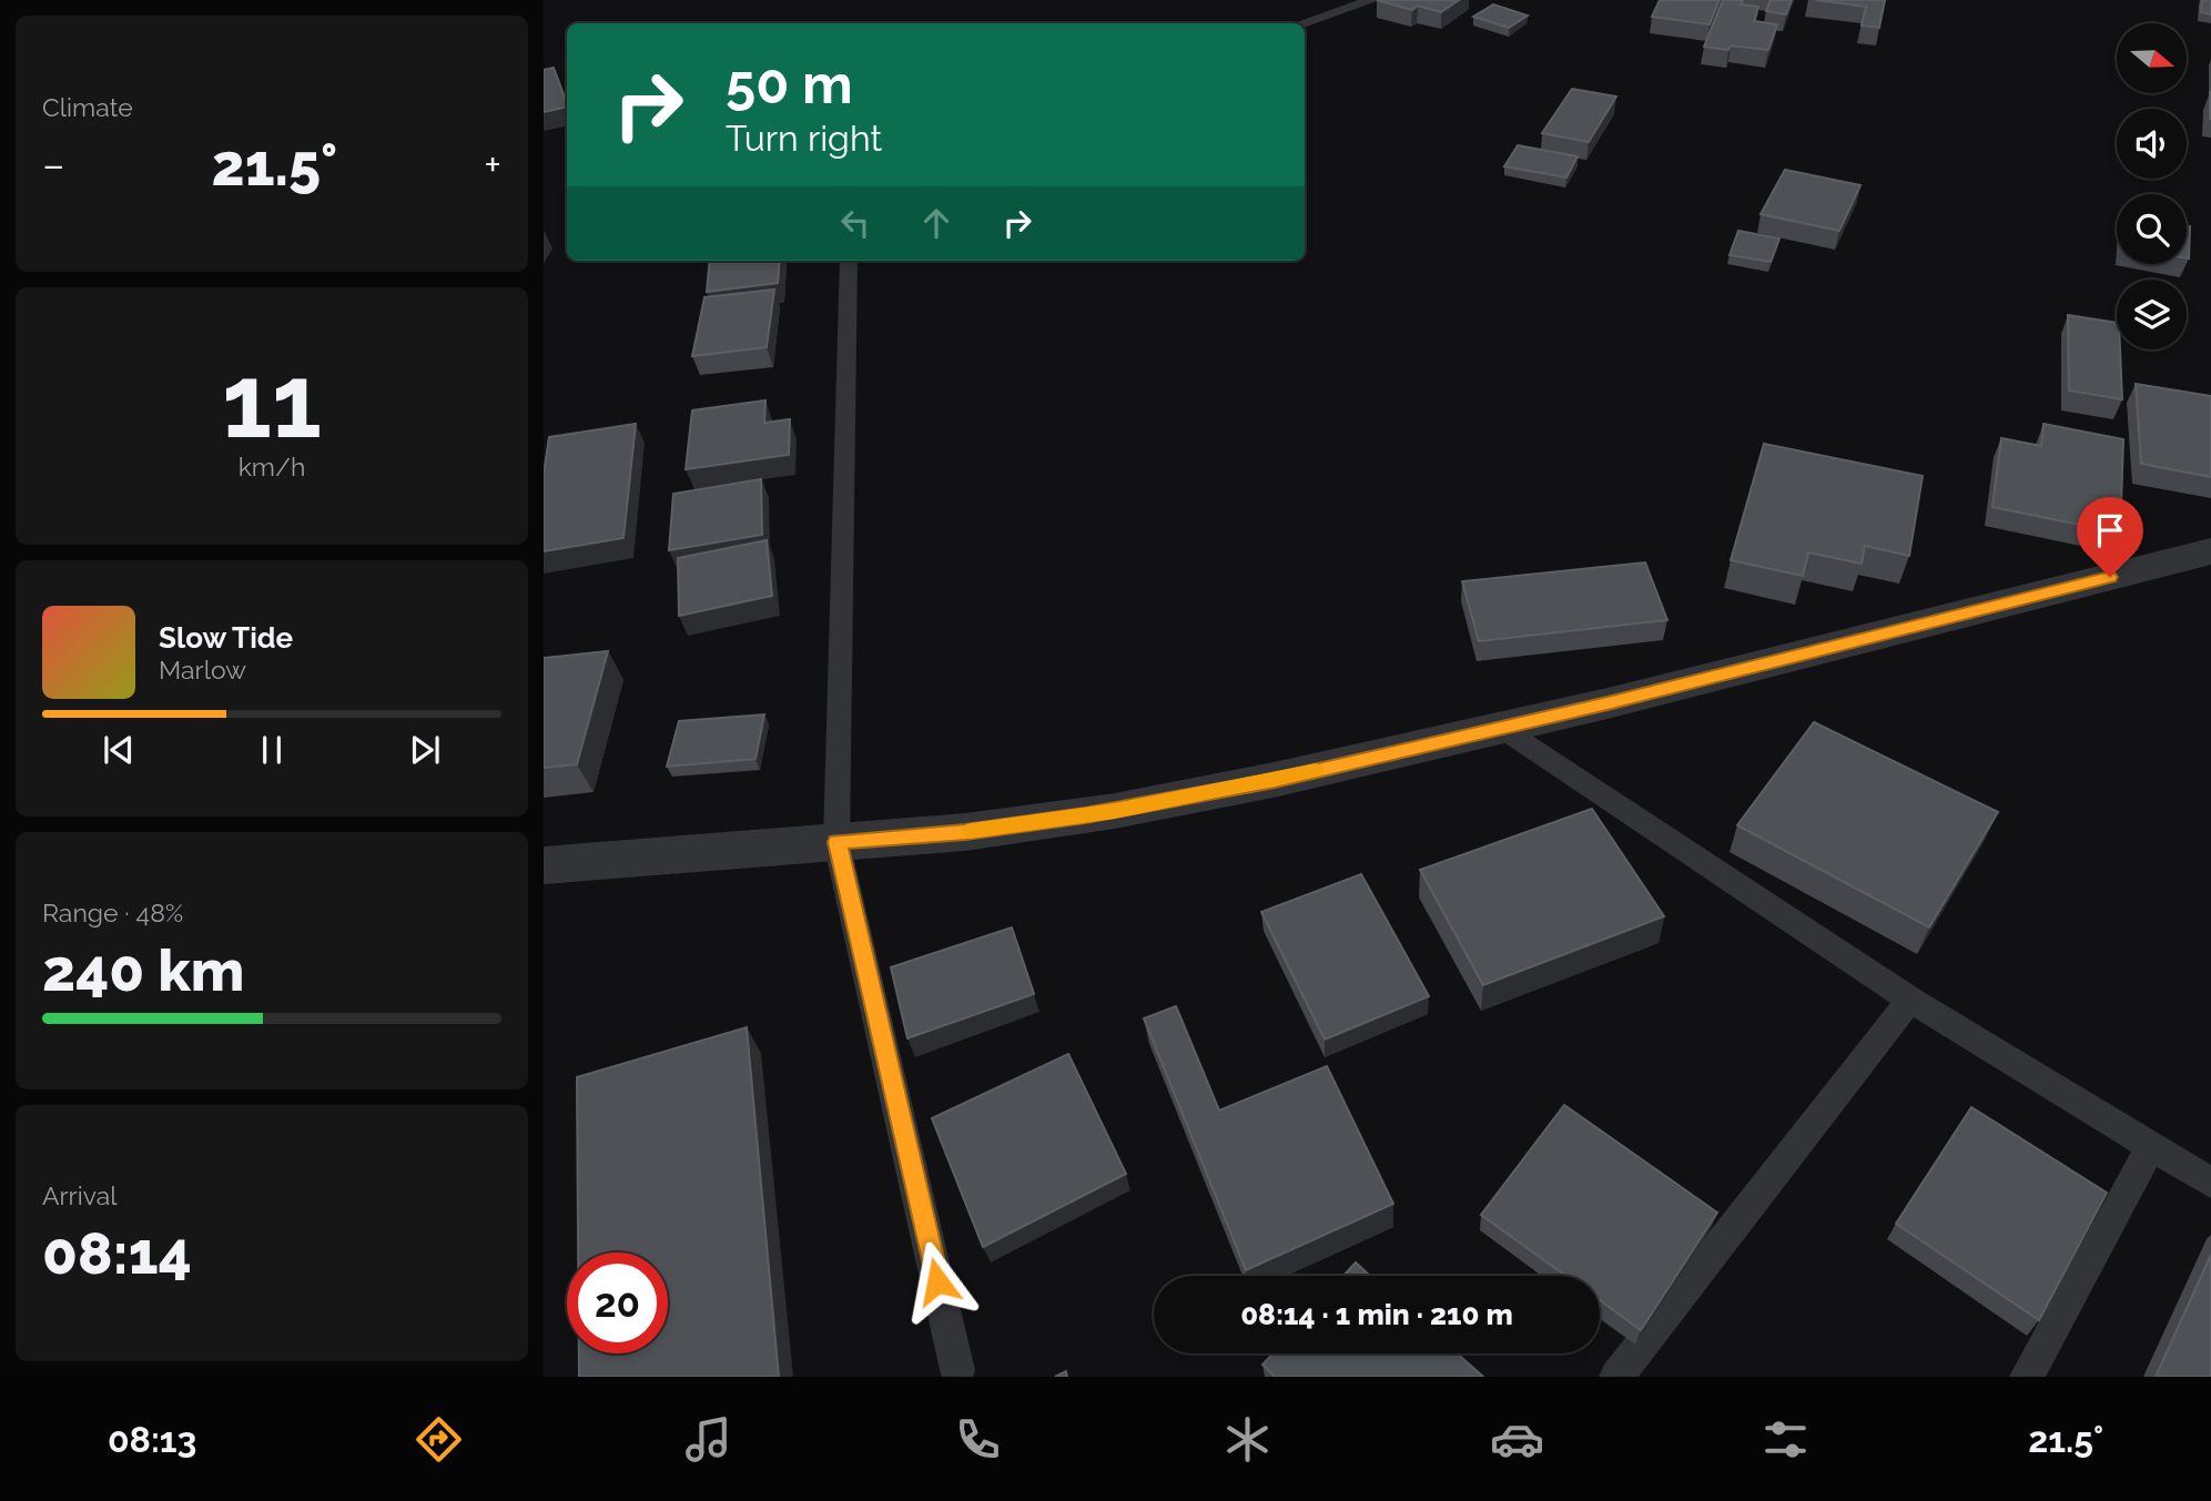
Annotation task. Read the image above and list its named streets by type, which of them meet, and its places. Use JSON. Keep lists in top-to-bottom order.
{
  "north": "right",
  "page": {
    "tile": [
      "Climate",
      ["11", "km/h"],
      ["Range · 48%", "240 km"],
      ["Arrival", "08:14"]
    ],
    "turn": ["50 m", "Turn right"],
    "heat": ["−", "21.5°", "+"],
    "song": ["Slow Tide", "Marlow"],
    "limit": "20",
    "trip": "08:14 · 1 min · 210 m",
    "tabs": ["08:13", "21.5°"]
  }
}
